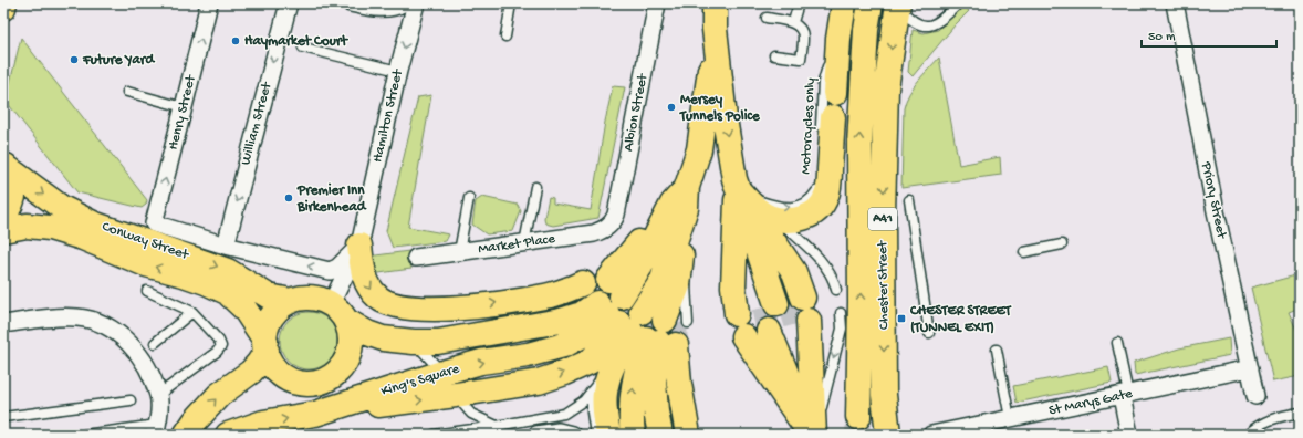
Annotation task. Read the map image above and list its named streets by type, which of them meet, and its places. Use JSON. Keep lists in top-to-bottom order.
{
  "streets": {
    "main road": ["A41", "Conway Street", "Chester Street"],
    "street": [
      "Henry Street",
      "Albion Street",
      "Hamilton Street",
      "William Street",
      "Priory Street",
      "Market Place",
      "St Marys Gate"
    ],
    "lane": ["Motorcycles only"]
  },
  "crossings": [
    ["Henry Street", "Conway Street"],
    ["Albion Street", "Market Place"],
    ["Hamilton Street", "Conway Street"],
    ["William Street", "Conway Street"],
    ["Priory Street", "St Marys Gate"]
  ],
  "one_way": ["Henry Street", "William Street", "Motorcycles only"],
  "places": {
    "other": [
      "Haymarket Court",
      "Future Yard",
      "Mersey Tunnels Police",
      "Premier Inn Birkenhead"
    ],
    "transit": ["CHESTER STREET (TUNNEL EXIT)"]
  },
  "scale_bar": "50 m"
}
